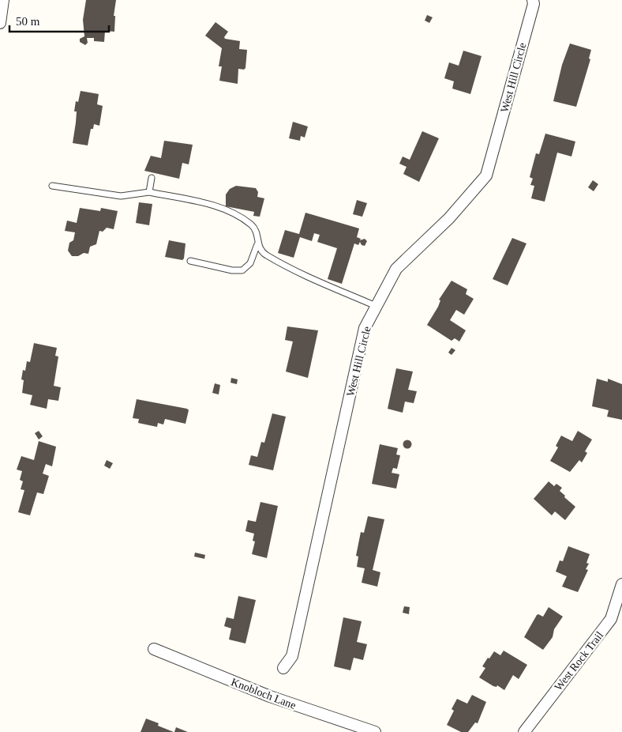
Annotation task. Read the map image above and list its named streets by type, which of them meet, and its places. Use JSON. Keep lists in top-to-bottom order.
{
  "streets": {
    "street": ["West Hill Circle", "West Rock Trail", "Knobloch Lane"]
  },
  "scale_bar": "50 m"
}
